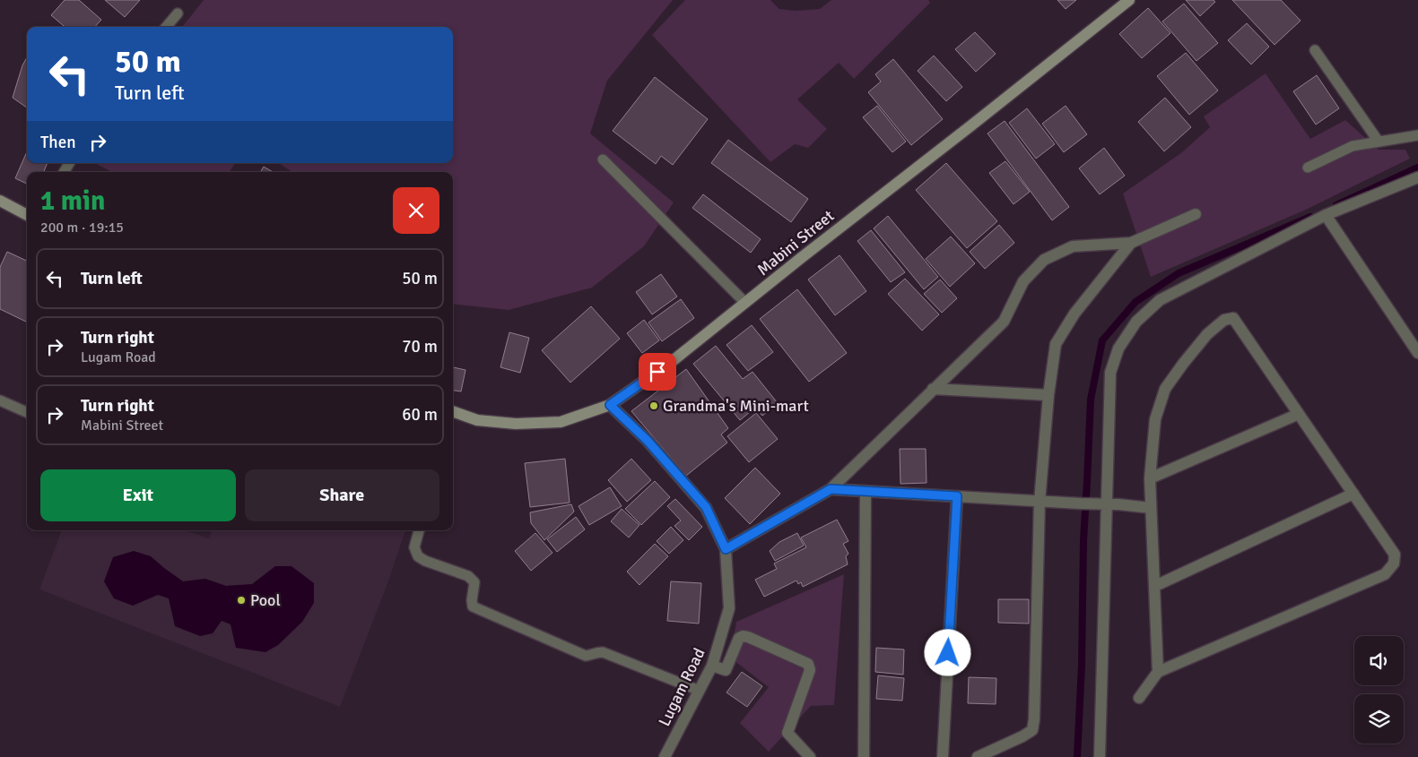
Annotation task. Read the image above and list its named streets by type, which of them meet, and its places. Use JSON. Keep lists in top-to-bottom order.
{
  "streets": {
    "main road": ["Mabini Street"],
    "street": ["Lugam Road"]
  },
  "crossings": [
    ["Mabini Street", "Lugam Road"]
  ],
  "places": ["Grandma's Mini-mart", "Pool"],
  "page": {
    "turn": ["50 m", "Turn left"],
    "then": "Then",
    "heading": ["1 min", "200 m · 19:15"],
    "list": [
      {
        "name": "Turn left",
        "value": "50 m"
      },
      {
        "name": "Turn right",
        "note": "Lugam Road",
        "value": "70 m"
      },
      {
        "name": "Turn right",
        "note": "Mabini Street",
        "value": "60 m"
      }
    ],
    "buttons": ["Exit", "Share"]
  }
}
